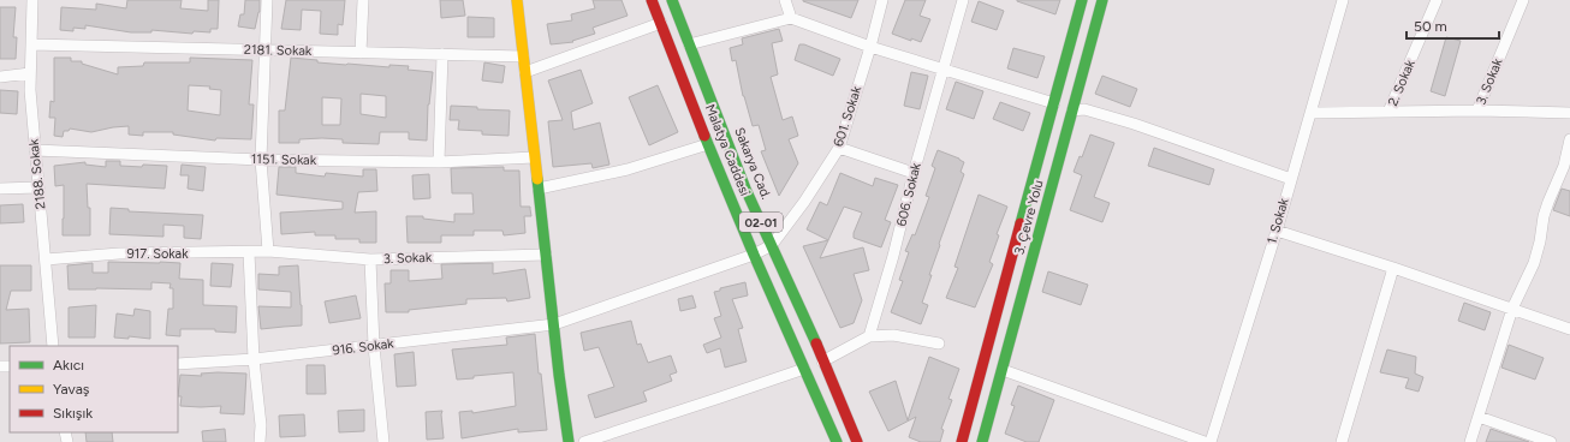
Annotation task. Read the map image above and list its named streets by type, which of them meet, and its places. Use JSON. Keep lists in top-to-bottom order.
{
  "streets": {
    "main road": [
      "Malatya Caddesi",
      "Sakarya Cad.",
      "3. Çevre Yolu",
      "02-01"
    ],
    "street": [
      "2181. Sokak",
      "3. Sokak",
      "2. Sokak",
      "601. Sokak",
      "1151. Sokak",
      "2188. Sokak",
      "606. Sokak",
      "1. Sokak",
      "917. Sokak",
      "916. Sokak"
    ]
  },
  "crossings": [
    ["2181. Sokak", "2188. Sokak"],
    ["3. Sokak", "917. Sokak"],
    ["601. Sokak", "Sakarya Cad."],
    ["601. Sokak", "916. Sokak"],
    ["Malatya Caddesi", "916. Sokak"],
    ["1151. Sokak", "2188. Sokak"],
    ["Sakarya Cad.", "916. Sokak"],
    ["2188. Sokak", "917. Sokak"]
  ],
  "legend": ["Akıcı", "Yavaş", "Sıkışık"],
  "scale_bar": "50 m"
}
